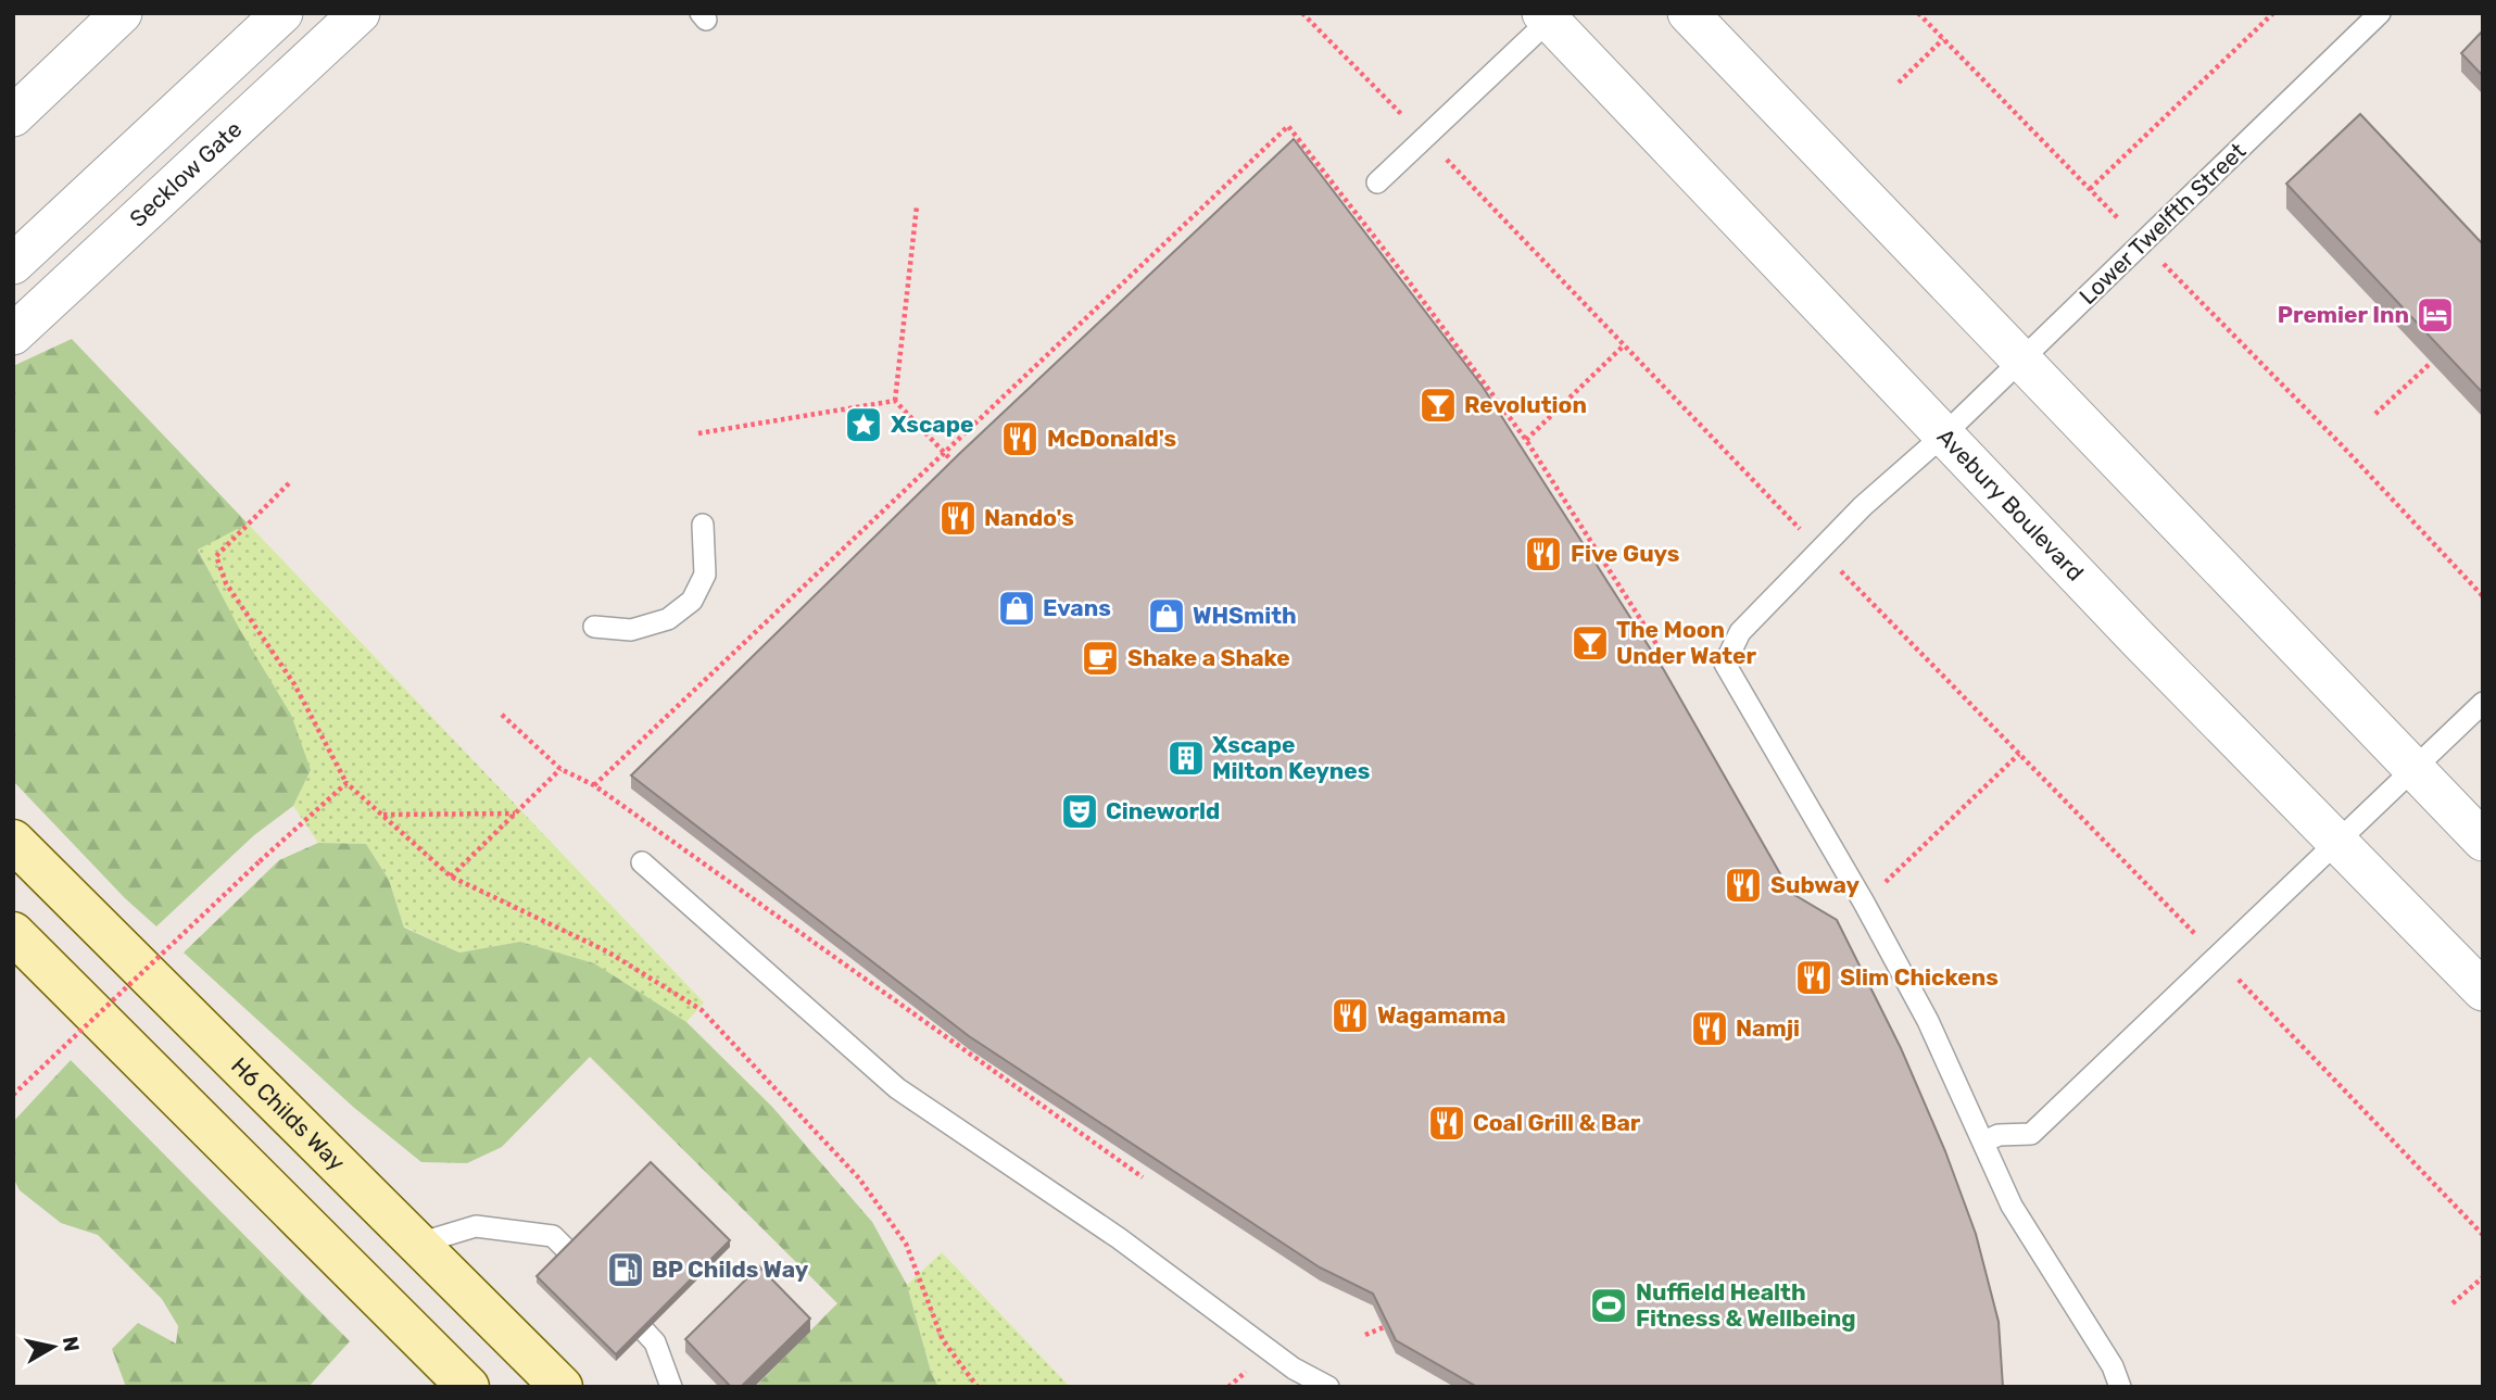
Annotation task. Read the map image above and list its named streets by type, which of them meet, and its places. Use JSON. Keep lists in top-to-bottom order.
{
  "streets": {
    "street": ["Secklow Gate", "Avebury Boulevard", "H6 Childs Way"],
    "lane": ["Lower Twelfth Street"]
  },
  "crossings": [
    ["Lower Twelfth Street", "Avebury Boulevard"]
  ],
  "places": {
    "hotel": ["Premier Inn"],
    "bar": ["Revolution", "The Moon Under Water"],
    "place": ["Xscape"],
    "restaurant": [
      "McDonald's",
      "Nando's",
      "Five Guys",
      "Subway",
      "Slim Chickens",
      "Wagamama",
      "Namji",
      "Coal Grill & Bar"
    ],
    "shop": ["Evans", "WHSmith"],
    "cafe": ["Shake a Shake"],
    "building": ["Xscape Milton Keynes"],
    "theatre": ["Cineworld"],
    "fuel station": ["BP Childs Way"],
    "sports": ["Nuffield Health Fitness & Wellbeing"]
  },
  "north": "right"
}
